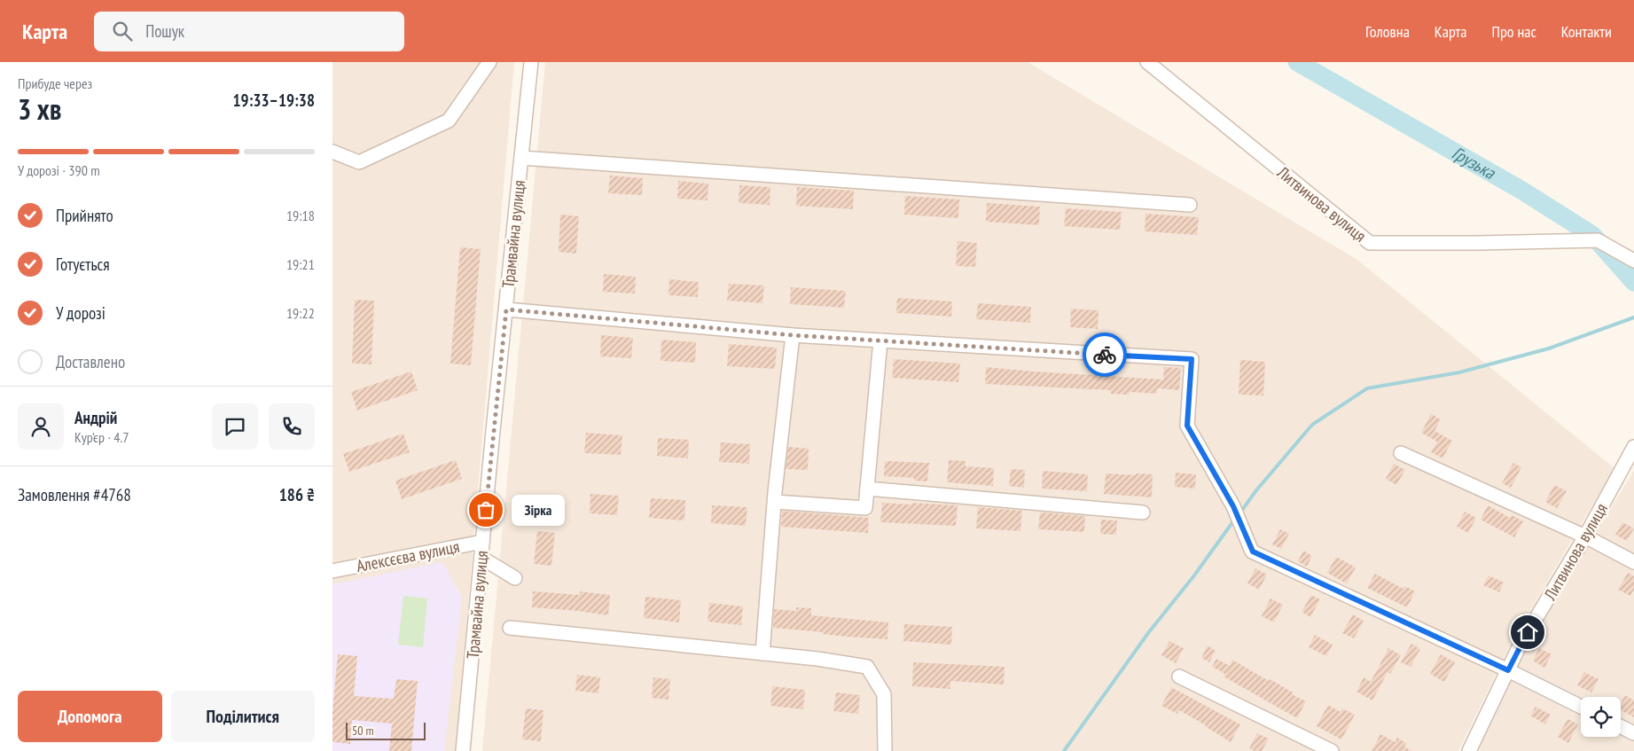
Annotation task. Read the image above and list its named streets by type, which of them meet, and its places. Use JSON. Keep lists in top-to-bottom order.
{
  "streets": {
    "street": ["Литвинова вулиця", "Трамвайна вулиця", "Алексєєва вулиця"]
  },
  "crossings": [
    ["Трамвайна вулиця", "Алексєєва вулиця"]
  ],
  "water": ["Грузька"],
  "places": ["Зірка"],
  "scale_bar": "50 m",
  "page": {
    "header": "Карта",
    "search": "Пошук",
    "nav": [
      "Головна",
      "Карта",
      "Про нас",
      "Контакти"
    ],
    "heading": ["3 хв", "Прибуде через", "19:33–19:38"],
    "panel": [
      "Андрій",
      "Кур’єр · 4.7",
      "Замовлення #4768",
      "186 ₴"
    ],
    "bar": "У дорозі · 390 m",
    "list": [
      ["Прийнято", "19:18"],
      ["Готується", "19:21"],
      ["У дорозі", "19:22"],
      "Доставлено"
    ],
    "bubble": "Зірка",
    "buttons": ["Допомога", "Поділитися"],
    "scale": "50 m"
  }
}
